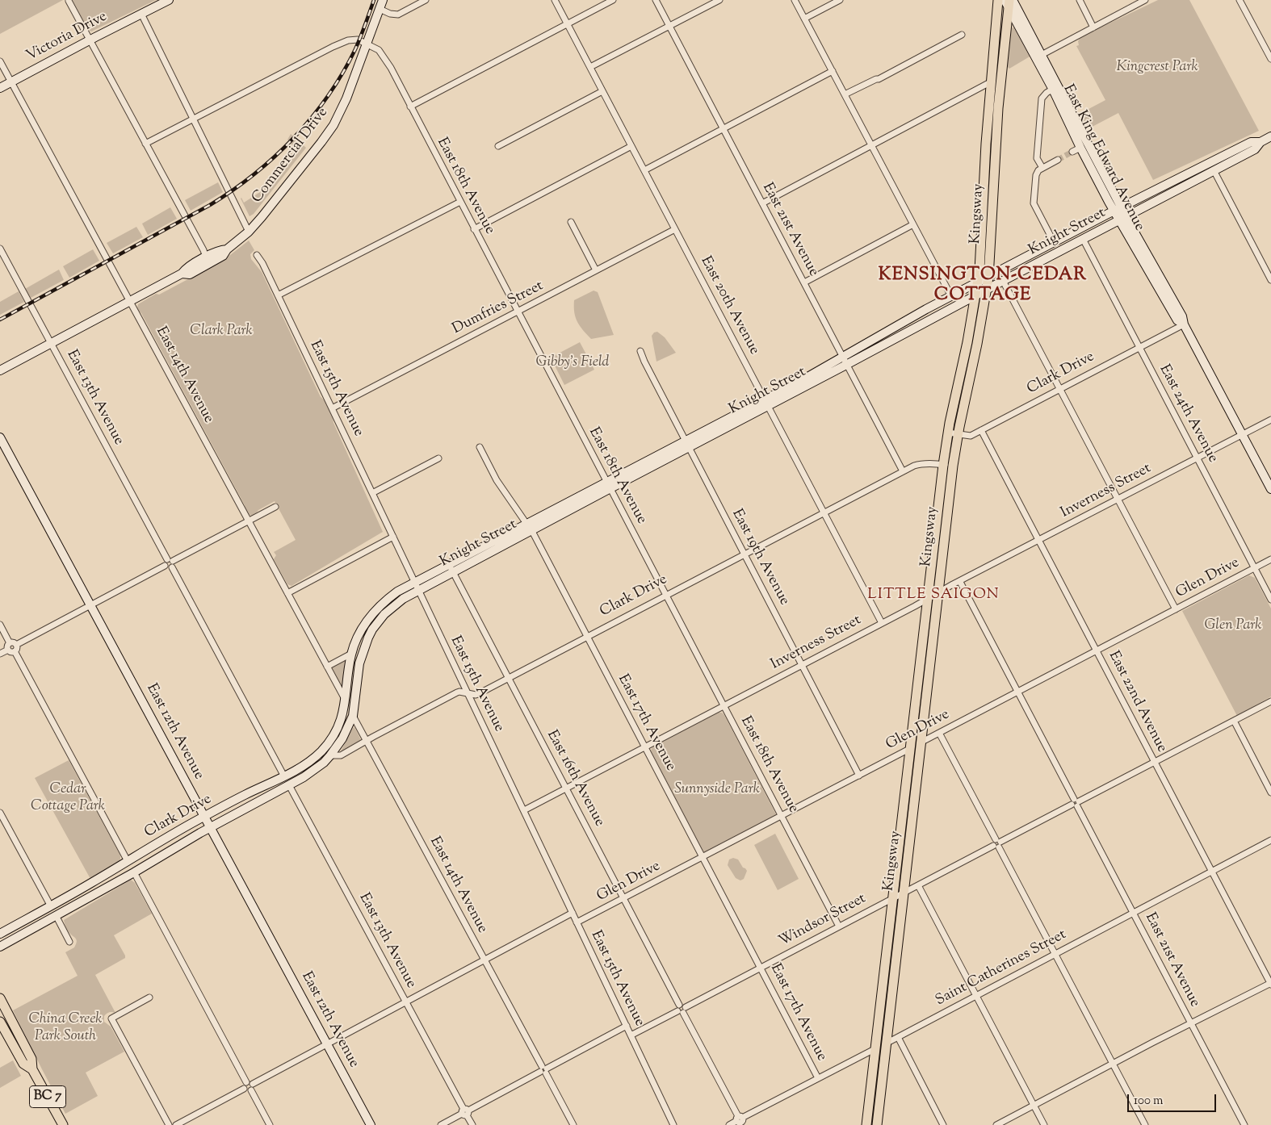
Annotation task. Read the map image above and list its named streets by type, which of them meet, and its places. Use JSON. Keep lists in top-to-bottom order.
{
  "streets": {
    "main road": [
      "Victoria Drive",
      "Commercial Drive",
      "East King Edward Avenue",
      "Kingsway",
      "Knight Street",
      "Clark Drive",
      "East 12th Avenue",
      "BC 7"
    ],
    "street": [
      "East 18th Avenue",
      "East 21st Avenue",
      "East 20th Avenue",
      "Dumfries Street",
      "East 14th Avenue",
      "East 15th Avenue",
      "East 13th Avenue",
      "East 24th Avenue",
      "Inverness Street",
      "East 19th Avenue",
      "Glen Drive",
      "East 22nd Avenue",
      "East 17th Avenue",
      "East 16th Avenue",
      "Windsor Street",
      "Saint Catherines Street"
    ]
  },
  "crossings": [
    ["Victoria Drive", "East 14th Avenue"],
    ["Commercial Drive", "East 18th Avenue"],
    ["Commercial Drive", "East 14th Avenue"],
    ["Commercial Drive", "East 13th Avenue"],
    ["East King Edward Avenue", "Kingsway"],
    ["East King Edward Avenue", "Knight Street"],
    ["East King Edward Avenue", "Clark Drive"],
    ["East King Edward Avenue", "Inverness Street"],
    ["East 18th Avenue", "Knight Street"],
    ["East 18th Avenue", "Dumfries Street"],
    ["East 18th Avenue", "Clark Drive"],
    ["East 18th Avenue", "Inverness Street"],
    ["East 18th Avenue", "Glen Drive"],
    ["East 18th Avenue", "Windsor Street"],
    ["Kingsway", "Knight Street"],
    ["Kingsway", "Clark Drive"],
    ["Kingsway", "Inverness Street"],
    ["Kingsway", "Glen Drive"],
    ["Kingsway", "Windsor Street"],
    ["Kingsway", "Saint Catherines Street"],
    ["East 21st Avenue", "Knight Street"],
    ["East 21st Avenue", "Clark Drive"],
    ["East 21st Avenue", "Inverness Street"],
    ["East 21st Avenue", "Glen Drive"],
    ["East 21st Avenue", "Windsor Street"],
    ["East 21st Avenue", "Saint Catherines Street"],
    ["Knight Street", "East 20th Avenue"],
    ["Knight Street", "Clark Drive"],
    ["Knight Street", "East 14th Avenue"],
    ["Knight Street", "East 15th Avenue"],
    ["Knight Street", "East 24th Avenue"],
    ["Knight Street", "East 19th Avenue"],
    ["Knight Street", "East 17th Avenue"],
    ["Knight Street", "East 16th Avenue"],
    ["East 20th Avenue", "Dumfries Street"],
    ["East 20th Avenue", "Clark Drive"],
    ["East 20th Avenue", "Inverness Street"],
    ["Dumfries Street", "East 15th Avenue"],
    ["Clark Drive", "East 14th Avenue"],
    ["Clark Drive", "East 15th Avenue"],
    ["Clark Drive", "East 13th Avenue"],
    ["Clark Drive", "East 24th Avenue"],
    ["Clark Drive", "East 19th Avenue"],
    ["Clark Drive", "East 22nd Avenue"],
    ["Clark Drive", "East 17th Avenue"],
    ["Clark Drive", "East 12th Avenue"],
    ["Clark Drive", "East 16th Avenue"],
    ["East 15th Avenue", "Inverness Street"],
    ["East 15th Avenue", "Glen Drive"],
    ["East 15th Avenue", "Windsor Street"],
    ["East 24th Avenue", "Inverness Street"],
    ["East 24th Avenue", "Glen Drive"],
    ["Inverness Street", "East 19th Avenue"],
    ["Inverness Street", "East 22nd Avenue"],
    ["Inverness Street", "East 17th Avenue"],
    ["Inverness Street", "East 16th Avenue"],
    ["East 19th Avenue", "Glen Drive"],
    ["Glen Drive", "East 22nd Avenue"],
    ["Glen Drive", "East 17th Avenue"],
    ["Glen Drive", "East 16th Avenue"],
    ["East 22nd Avenue", "Windsor Street"],
    ["East 22nd Avenue", "Saint Catherines Street"],
    ["East 17th Avenue", "Windsor Street"],
    ["East 17th Avenue", "Saint Catherines Street"],
    ["East 16th Avenue", "Windsor Street"],
    ["East 16th Avenue", "Saint Catherines Street"]
  ],
  "districts": ["KENSINGTON-CEDAR COTTAGE", "LITTLE SAIGON"],
  "parks": [
    "Kingcrest Park",
    "Clark Park",
    "Gibby's Field",
    "Glen Park",
    "Cedar Cottage Park",
    "Sunnyside Park",
    "China Creek Park South"
  ],
  "scale_bar": "100 m"
}
